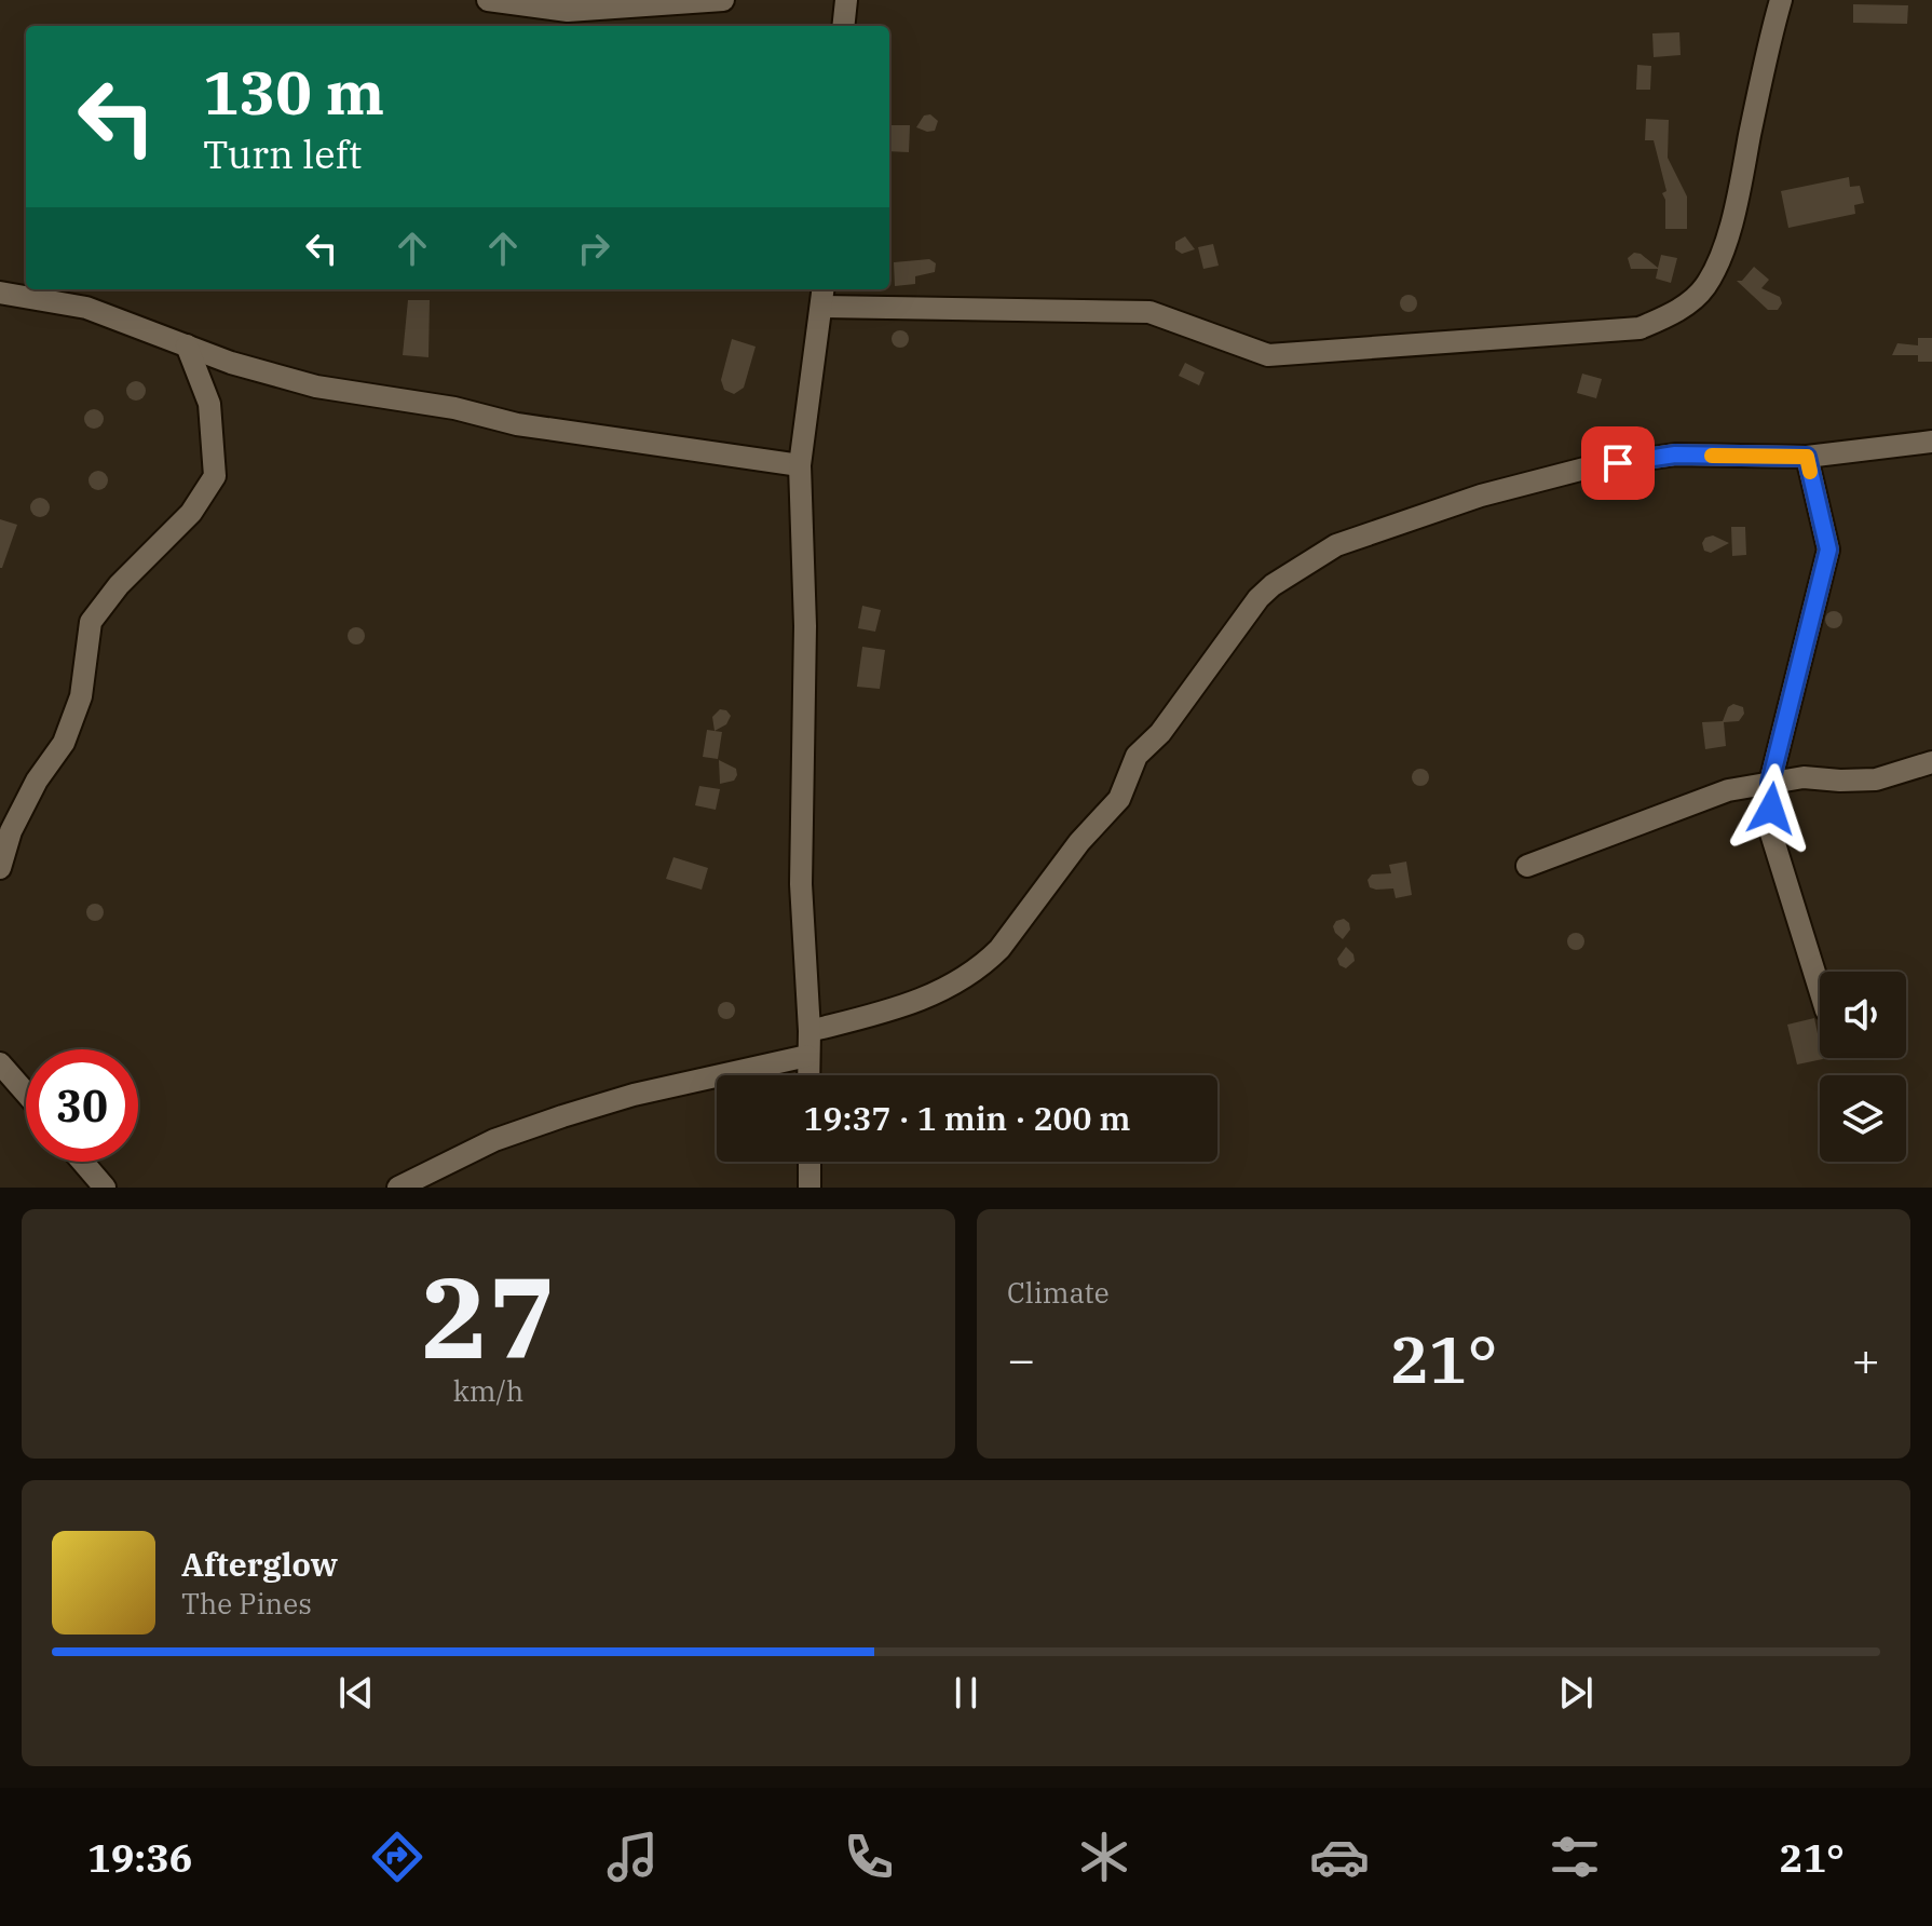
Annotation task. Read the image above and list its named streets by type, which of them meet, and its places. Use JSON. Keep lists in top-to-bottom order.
{
  "page": {
    "turn": ["130 m", "Turn left"],
    "limit": "30",
    "trip": "19:37 · 1 min · 200 m",
    "tile": [
      ["27", "km/h"],
      "Climate"
    ],
    "heat": ["−", "21°", "+"],
    "song": ["Afterglow", "The Pines"],
    "tabs": ["19:36", "21°"]
  }
}
